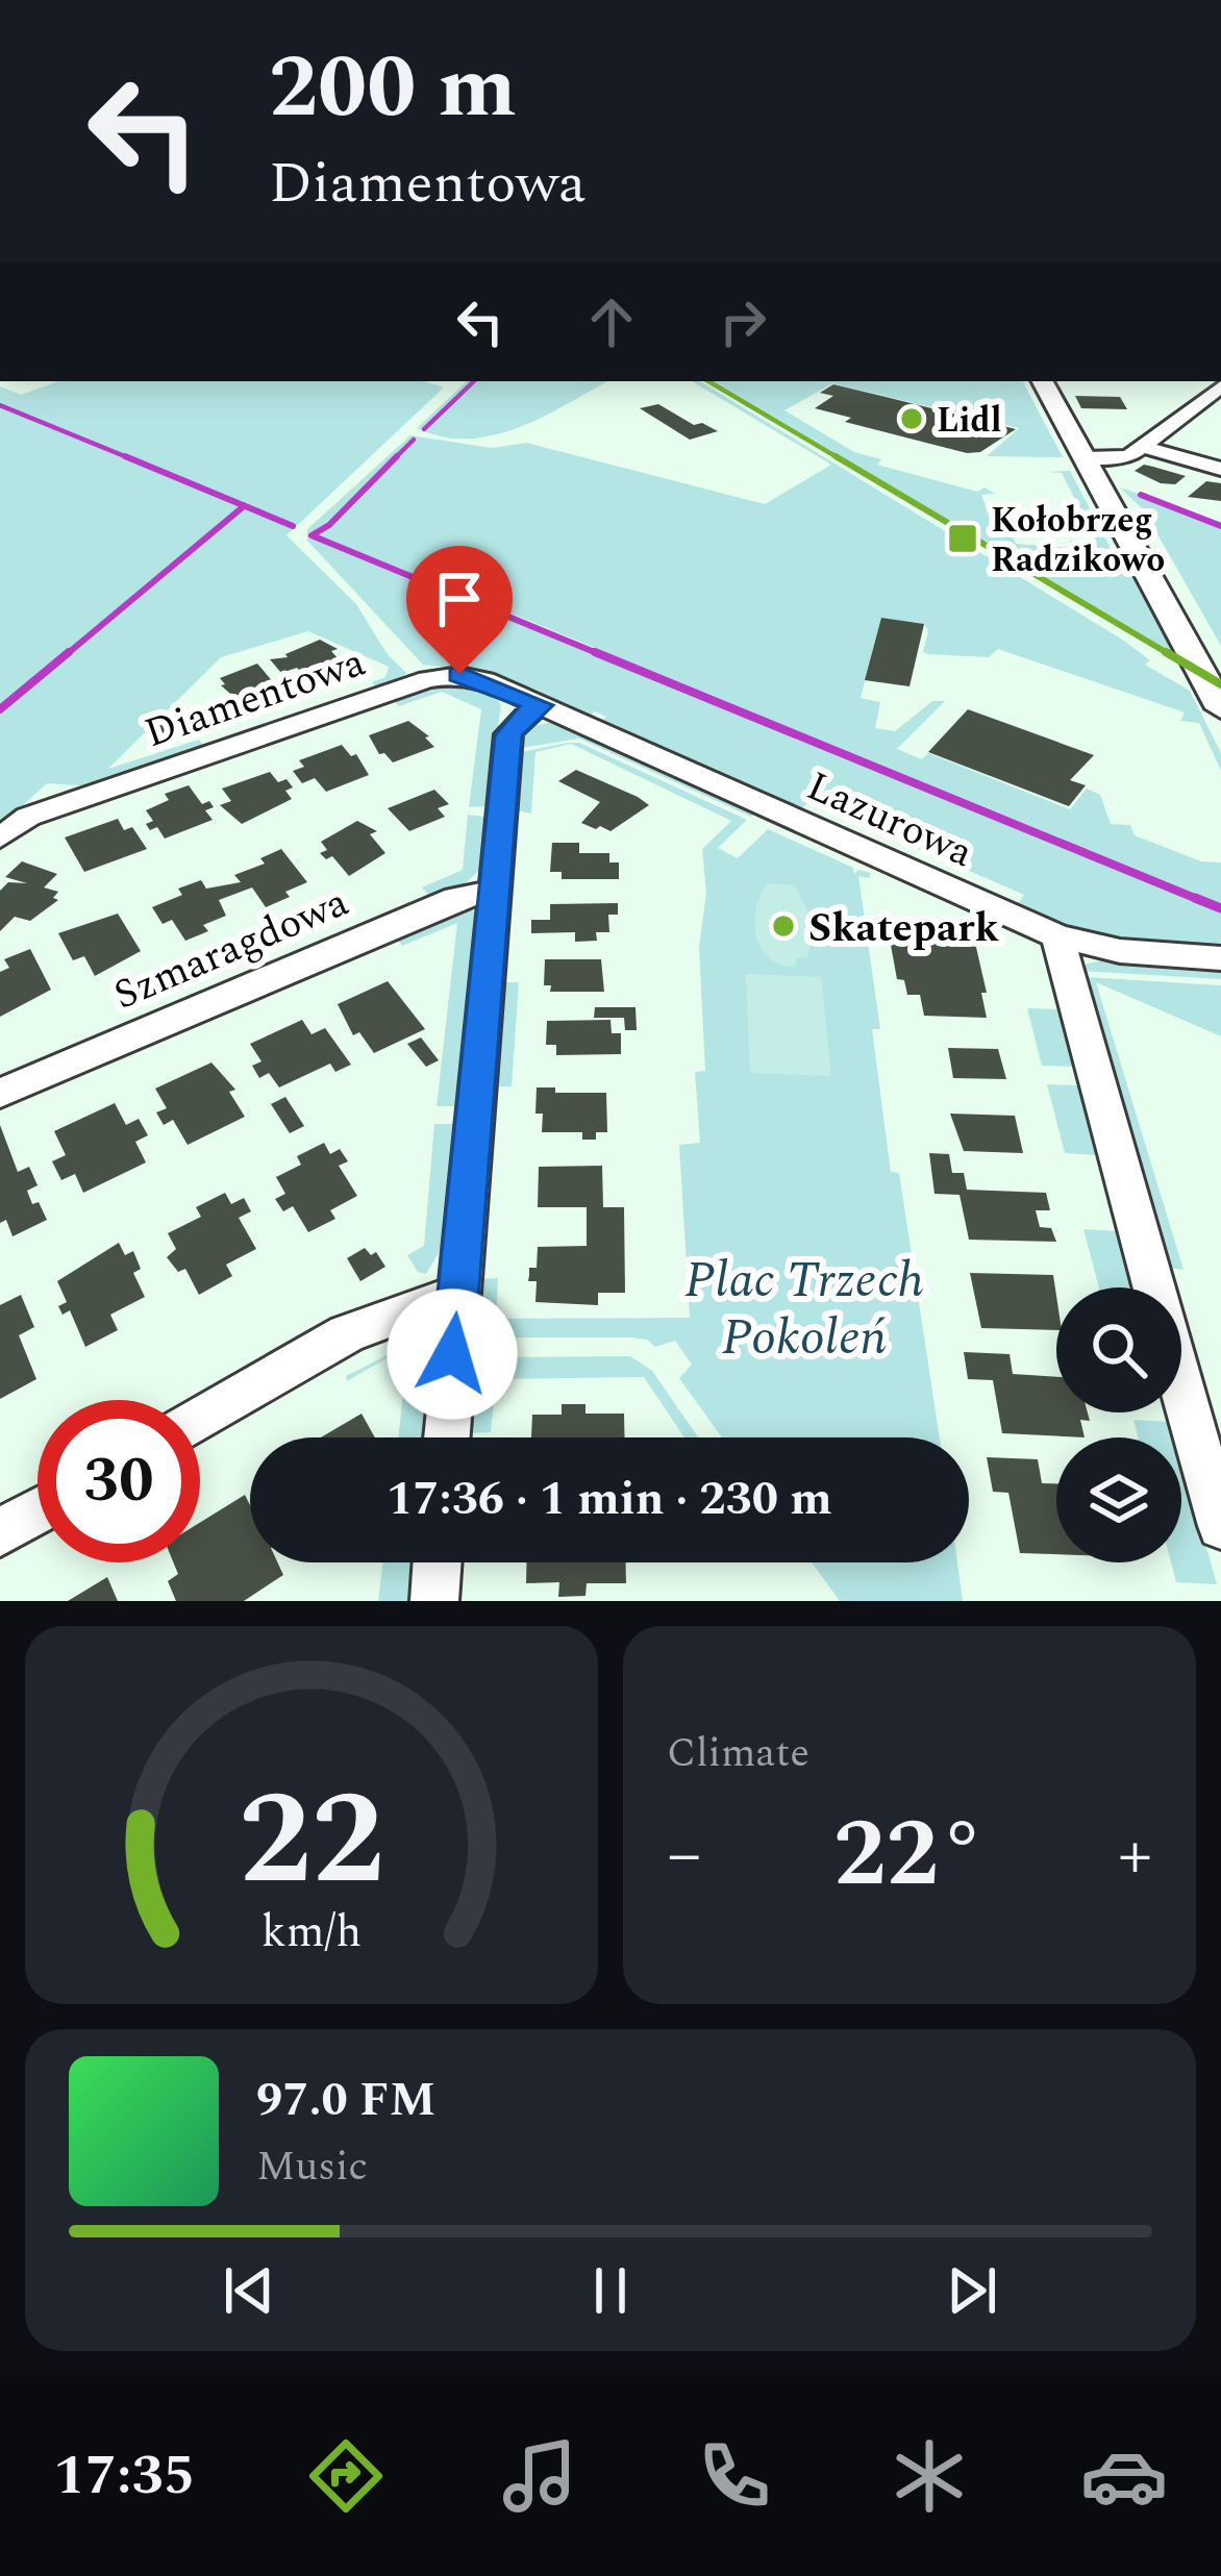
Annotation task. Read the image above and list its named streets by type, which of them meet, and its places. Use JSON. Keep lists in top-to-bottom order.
{
  "streets": {
    "street": ["Diamentowa", "Lazurowa", "Szmaragdowa"]
  },
  "crossings": [
    ["Diamentowa", "Lazurowa"]
  ],
  "parks": ["Plac Trzech Pokoleń"],
  "places": {
    "other": ["Lidl", "Skatepark"],
    "transit": ["Kołobrzeg Radzikowo"]
  },
  "page": {
    "turn": ["200 m", "Diamentowa"],
    "limit": "30",
    "trip": "17:36 · 1 min · 230 m",
    "tile": "Climate",
    "heat": ["−", "22°", "+"],
    "song": ["97.0 FM", "Music"],
    "tabs": "17:35",
    "gauge": ["22", "km/h"]
  }
}
